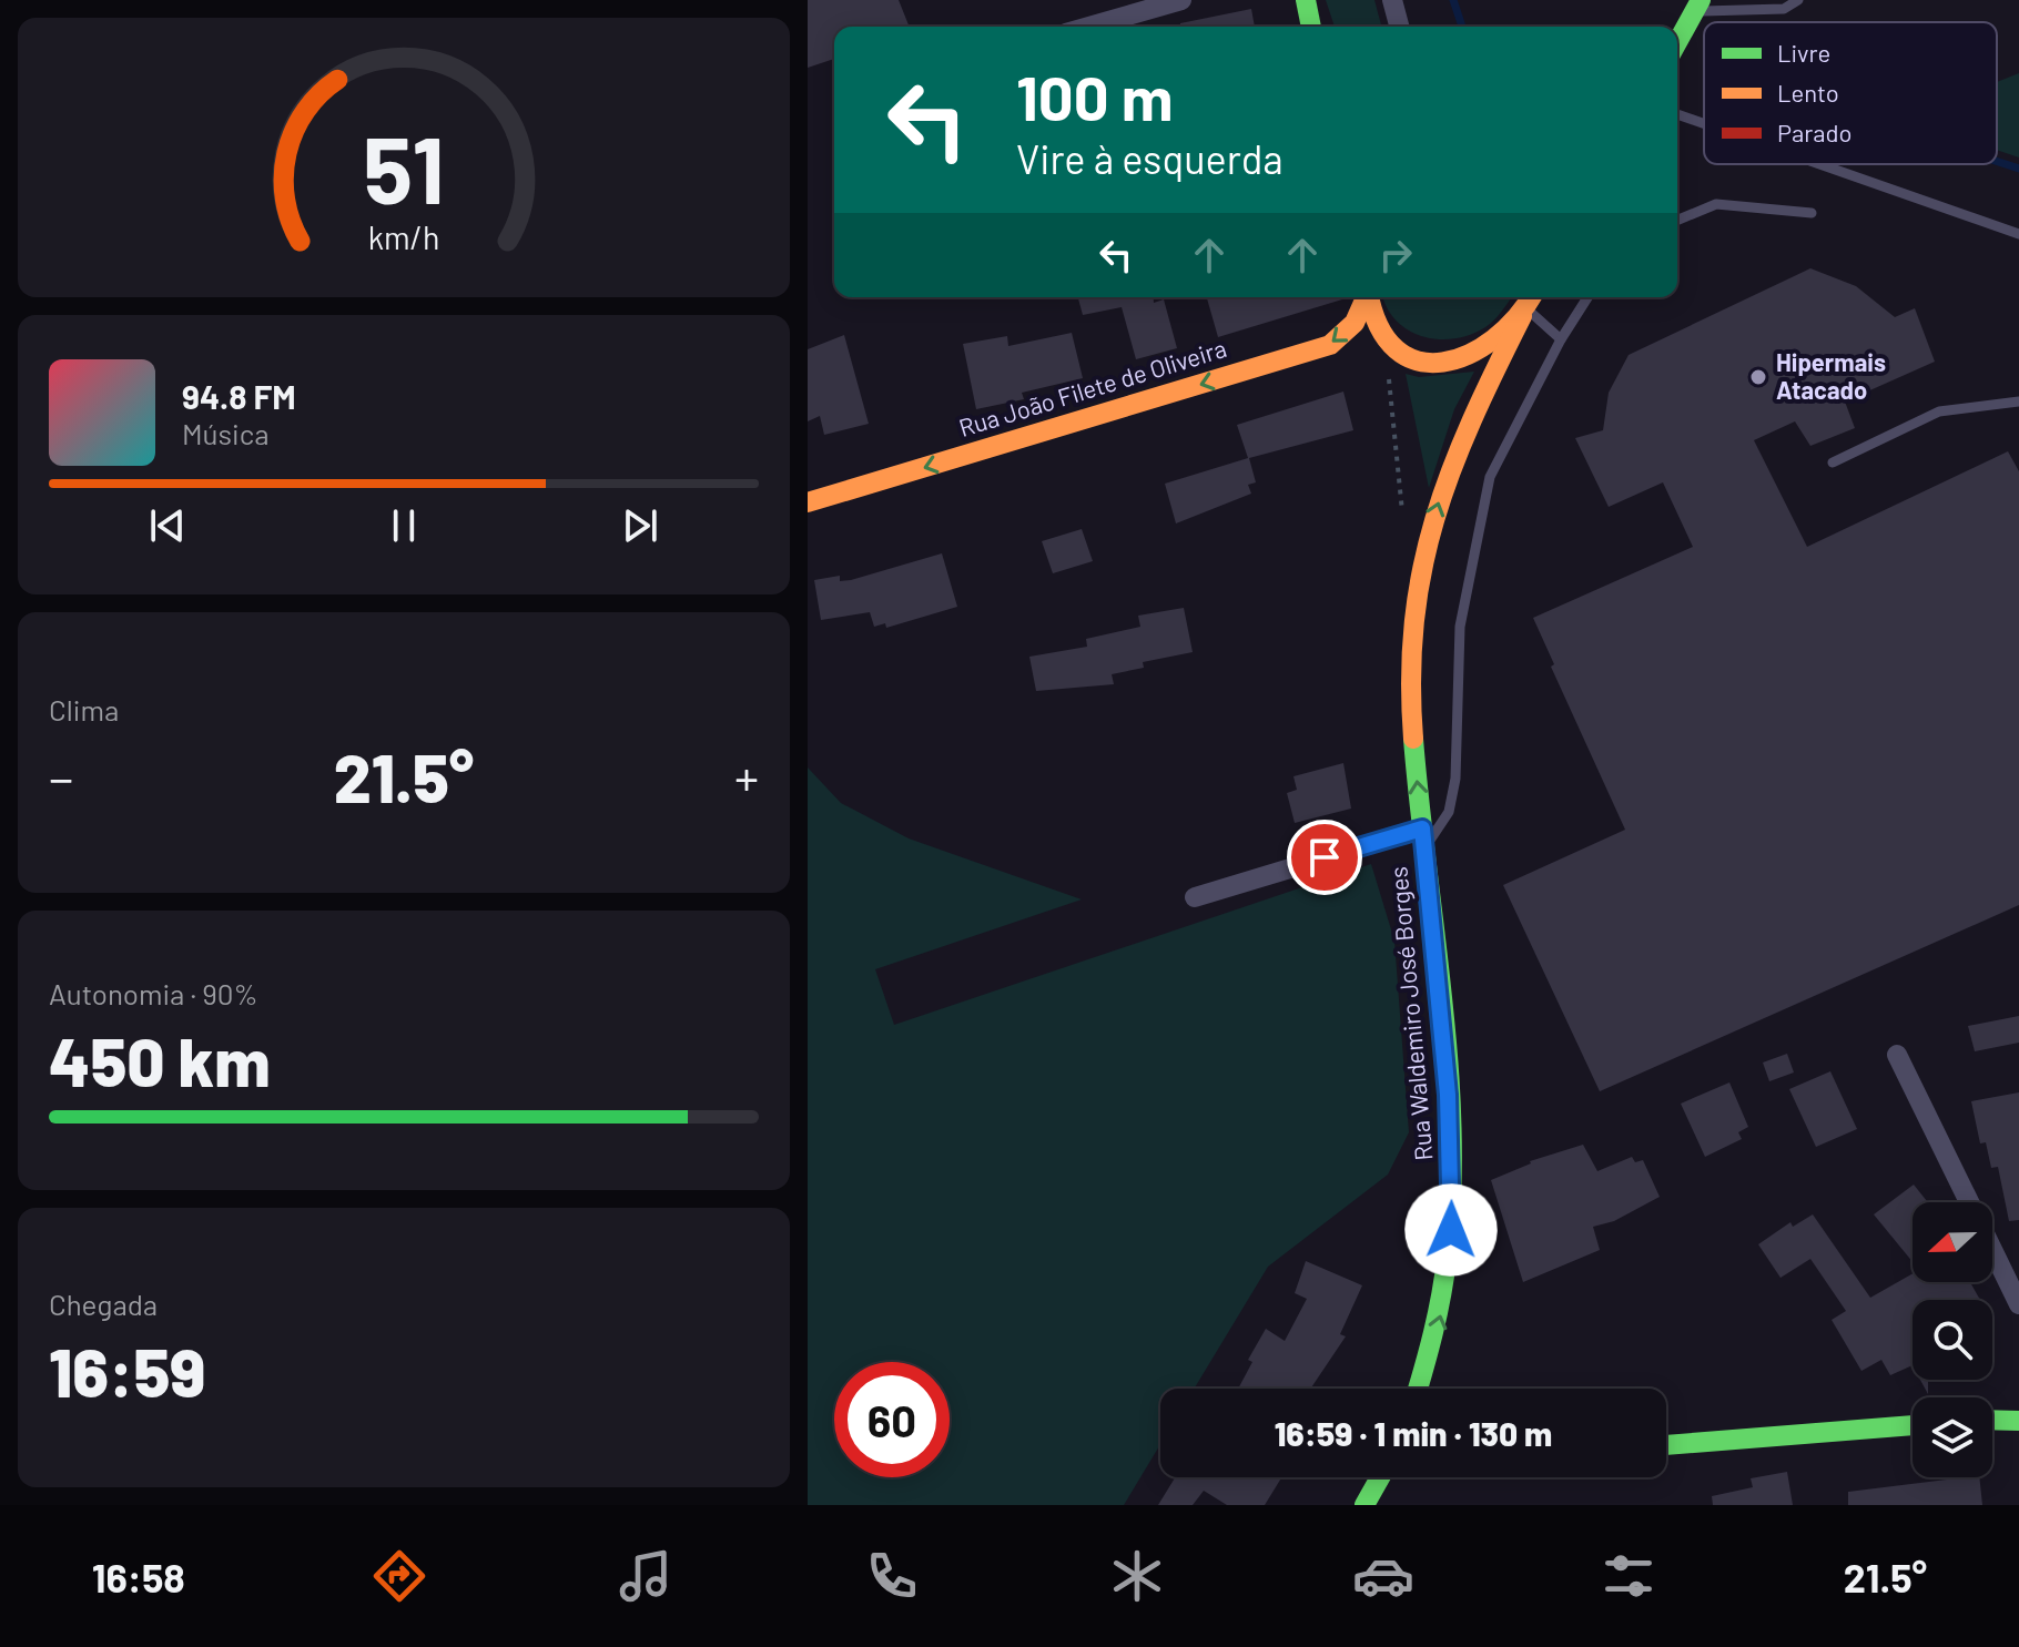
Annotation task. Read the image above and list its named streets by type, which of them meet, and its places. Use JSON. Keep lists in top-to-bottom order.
{
  "streets": {
    "main road": ["Rua João Filete de Oliveira", "Rua Waldemiro José Borges"]
  },
  "one_way": ["Rua João Filete de Oliveira", "Rua Waldemiro José Borges"],
  "places": ["Hipermais Atacado"],
  "legend": ["Livre", "Lento", "Parado"],
  "north": "left",
  "page": {
    "turn": ["100 m", "Vire à esquerda"],
    "song": ["94.8 FM", "Música"],
    "tile": [
      "Clima",
      ["Autonomia · 90%", "450 km"],
      ["Chegada", "16:59"]
    ],
    "heat": ["−", "21.5°", "+"],
    "limit": "60",
    "trip": "16:59 · 1 min · 130 m",
    "tabs": ["16:58", "21.5°"],
    "gauge": ["51", "km/h"]
  }
}
